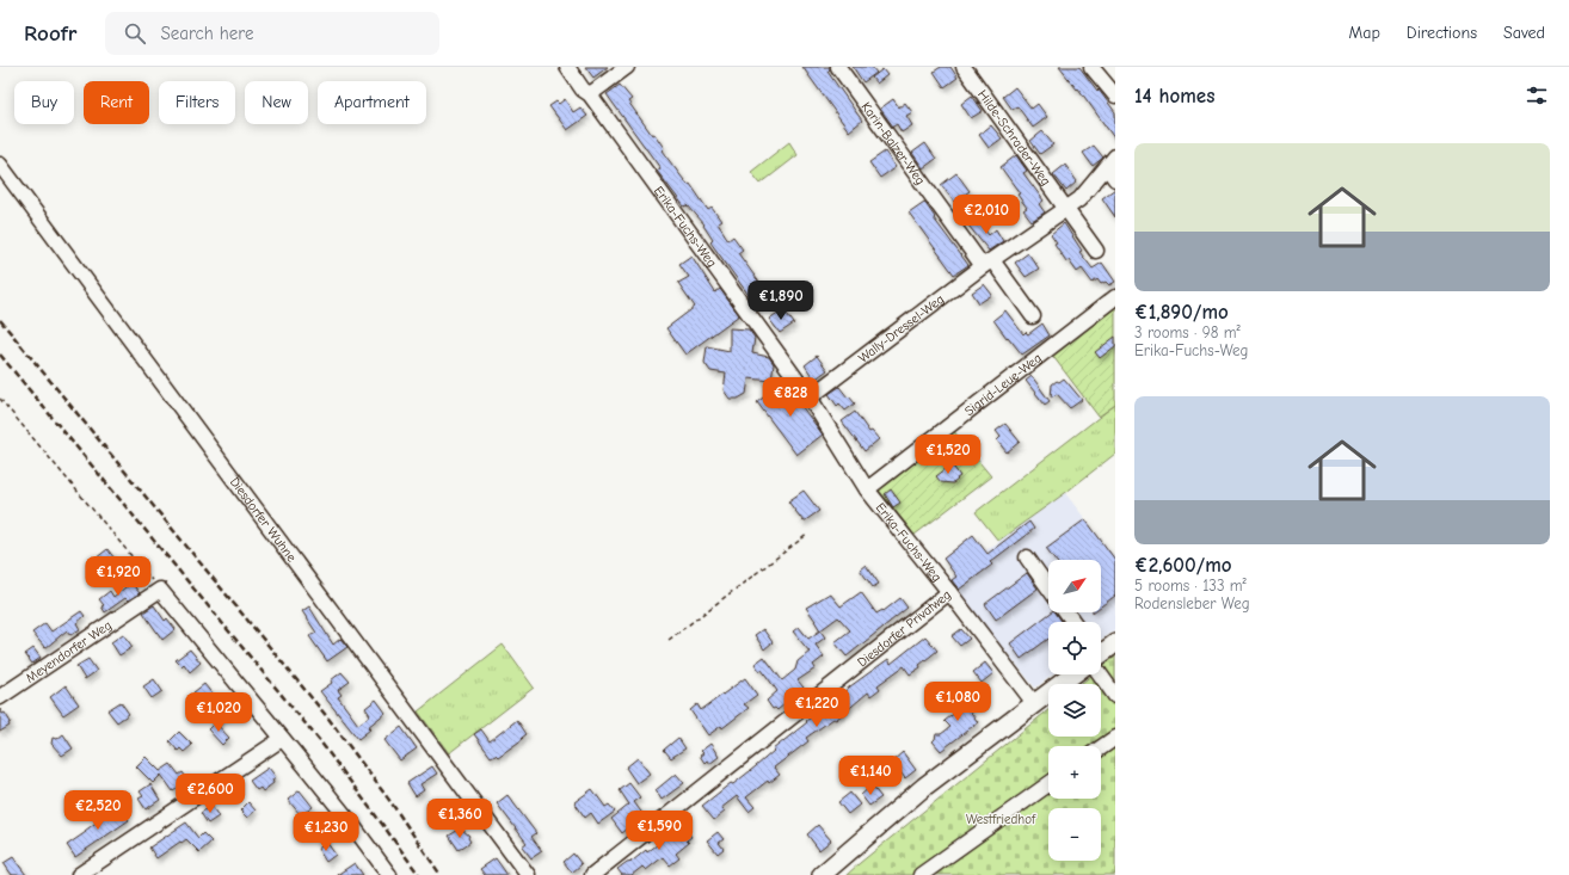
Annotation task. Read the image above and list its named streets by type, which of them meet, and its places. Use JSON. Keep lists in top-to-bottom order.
{
  "streets": {
    "street": [
      "Hilde-Schrader-Weg",
      "Karin-Balzer-Weg",
      "Erika-Fuchs-Weg",
      "Wally-Dressel-Weg",
      "Sigrid-Leue-Weg",
      "Diesdorfer Wuhne",
      "Diesdorfer Privatweg",
      "Meyendorfer Weg"
    ]
  },
  "crossings": [
    ["Hilde-Schrader-Weg", "Wally-Dressel-Weg"],
    ["Karin-Balzer-Weg", "Wally-Dressel-Weg"],
    ["Erika-Fuchs-Weg", "Wally-Dressel-Weg"],
    ["Erika-Fuchs-Weg", "Sigrid-Leue-Weg"],
    ["Erika-Fuchs-Weg", "Diesdorfer Privatweg"]
  ],
  "parks": ["Westfriedhof"],
  "north": "top right",
  "page": {
    "header": "Roofr",
    "search": "Search here",
    "nav": ["Map", "Directions", "Saved"],
    "heading": "14 homes",
    "chip": [
      "Buy",
      "Rent",
      "Filters",
      "New",
      "Apartment"
    ],
    "list": [
      {
        "name": "€1,890/mo",
        "note": "3 rooms · 98 m² · Erika-Fuchs-Weg"
      },
      {
        "name": "€2,600/mo",
        "note": "5 rooms · 133 m² · Rodensleber Weg"
      }
    ],
    "price": [
      "€2,010",
      "€1,890",
      "€828",
      "€1,520",
      "€1,920",
      "€1,080",
      "€1,220",
      "€1,020",
      "€1,140",
      "€2,600",
      "€2,520",
      "€1,360",
      "€1,590",
      "€1,230"
    ],
    "map_buttons": ["+", "−"]
  }
}
